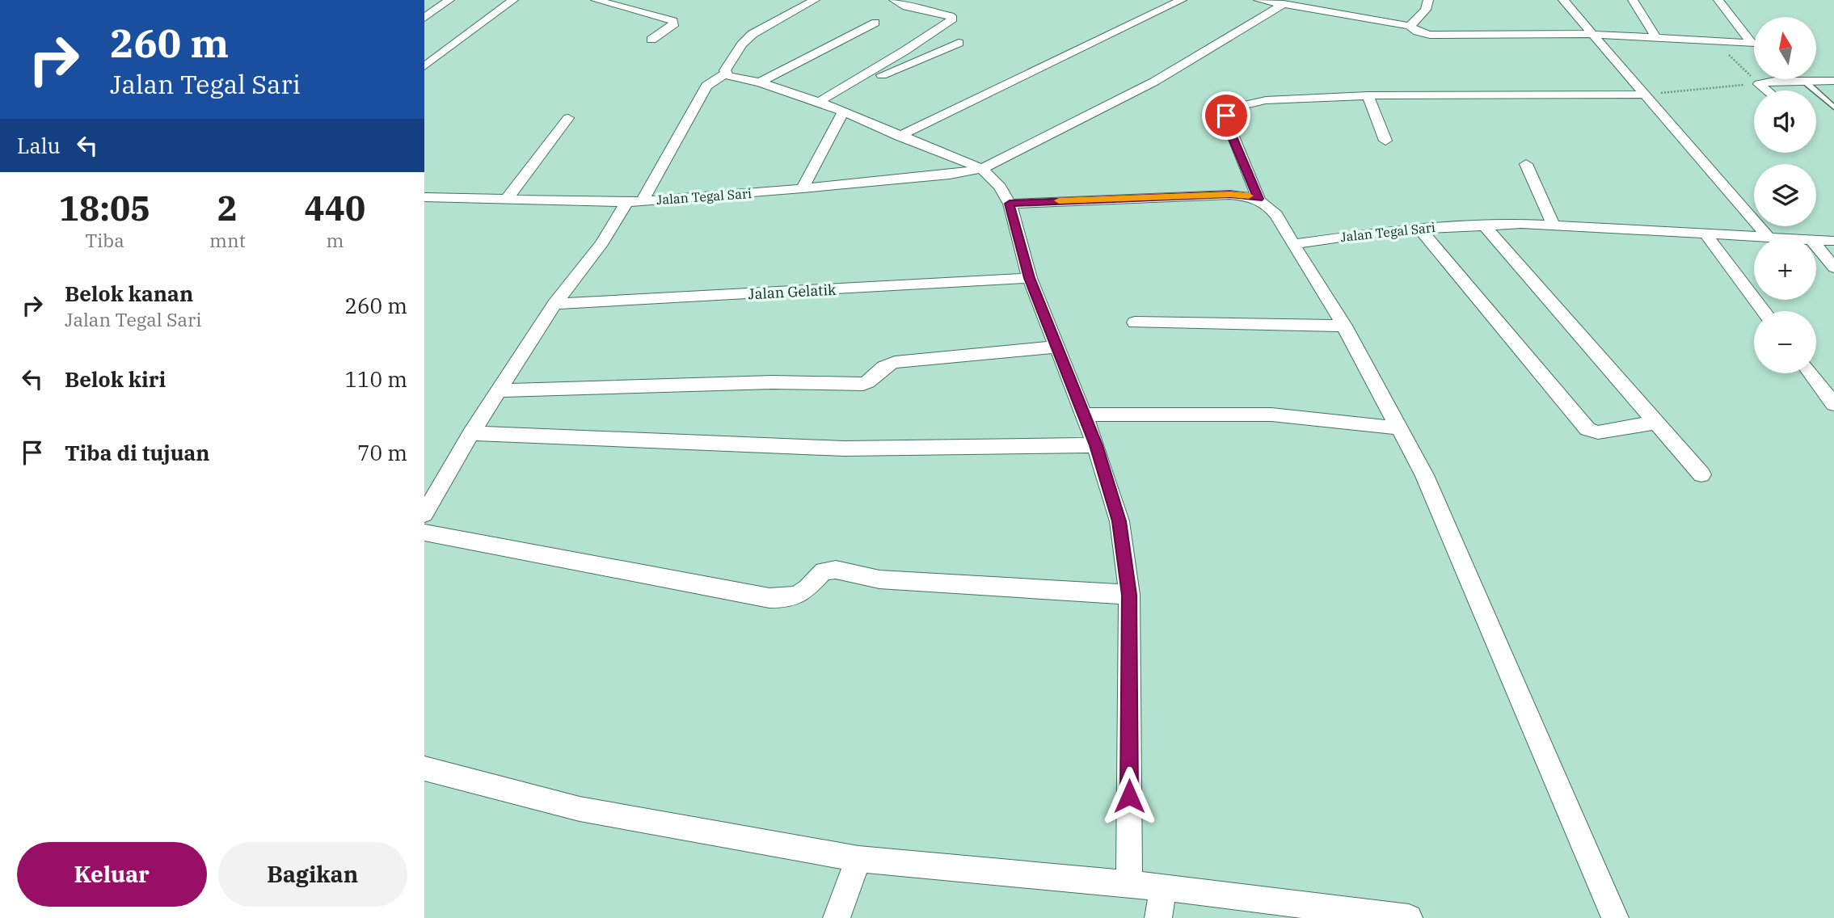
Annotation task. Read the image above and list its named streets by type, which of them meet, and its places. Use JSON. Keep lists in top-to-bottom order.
{
  "streets": {
    "street": ["Jalan Tegal Sari", "Jalan Gelatik"]
  },
  "north": "top",
  "page": {
    "turn": ["260 m", "Jalan Tegal Sari"],
    "map_buttons": ["+", "−"],
    "then": "Lalu",
    "eta": [
      "18:05",
      "Tiba",
      "2",
      "mnt",
      "440",
      "m"
    ],
    "list": [
      {
        "name": "Belok kanan",
        "note": "Jalan Tegal Sari",
        "value": "260 m"
      },
      {
        "name": "Belok kiri",
        "value": "110 m"
      },
      {
        "name": "Tiba di tujuan",
        "value": "70 m"
      }
    ],
    "buttons": ["Keluar", "Bagikan"]
  }
}
